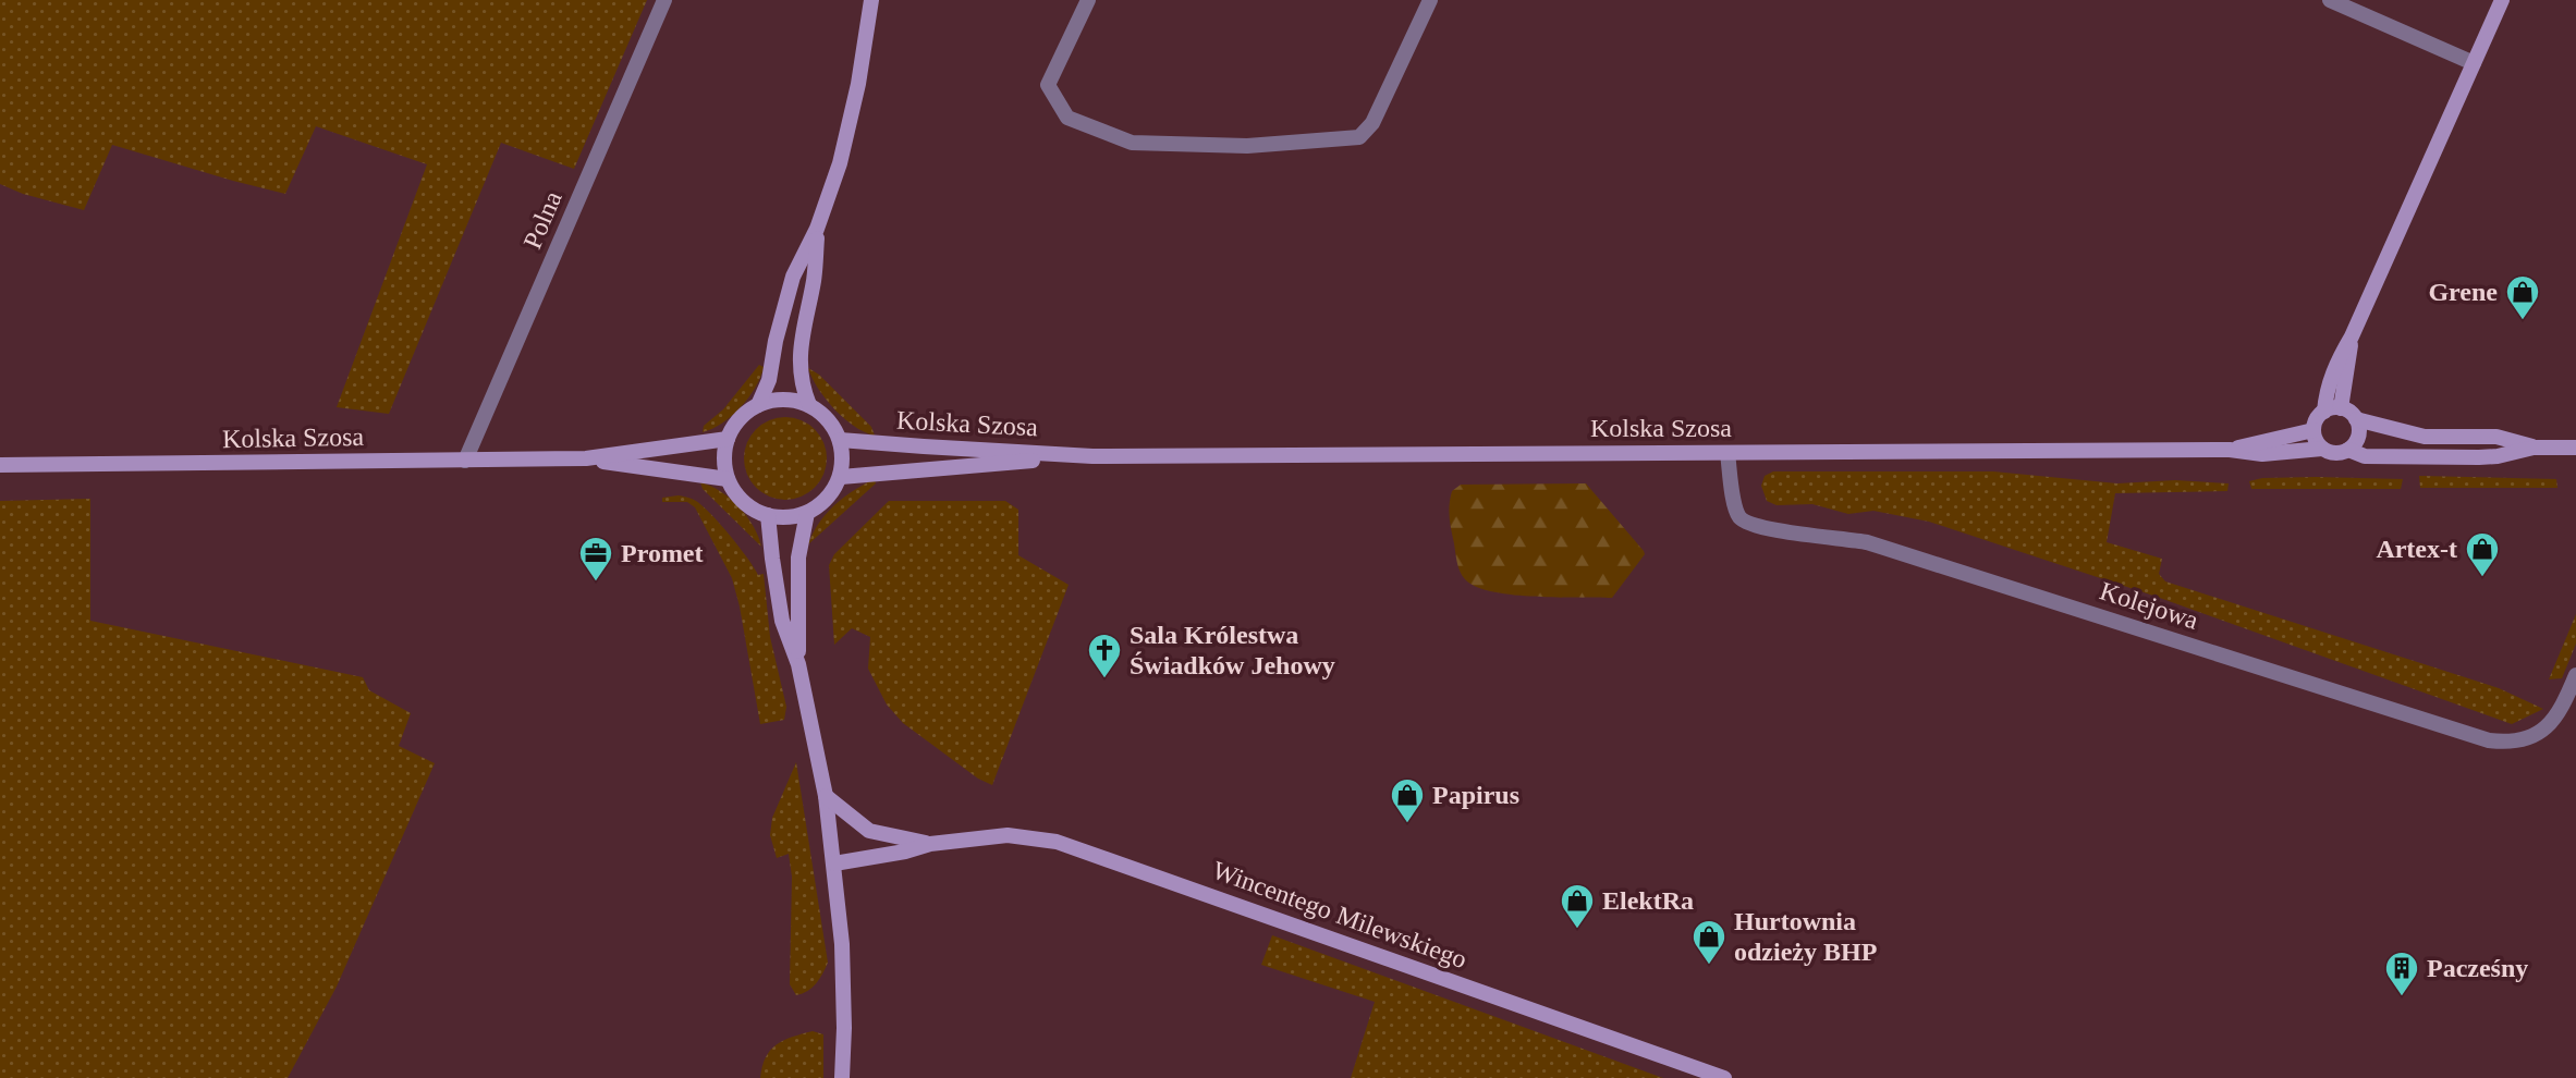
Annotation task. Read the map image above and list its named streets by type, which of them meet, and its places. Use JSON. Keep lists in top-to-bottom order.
{
  "streets": {
    "street": [
      "Polna",
      "Kolska Szosa",
      "Kolejowa",
      "Wincentego Milewskiego"
    ]
  },
  "crossings": [
    ["Polna", "Kolska Szosa"],
    ["Kolska Szosa", "Kolejowa"]
  ],
  "places": {
    "shop": [
      "Grene",
      "Artex-t",
      "Papirus",
      "ElektRa",
      "Hurtownia odzieży BHP"
    ],
    "office": ["Promet"],
    "church": ["Sala Królestwa Świadków Jehowy"],
    "building": ["Pacześny"]
  }
}
